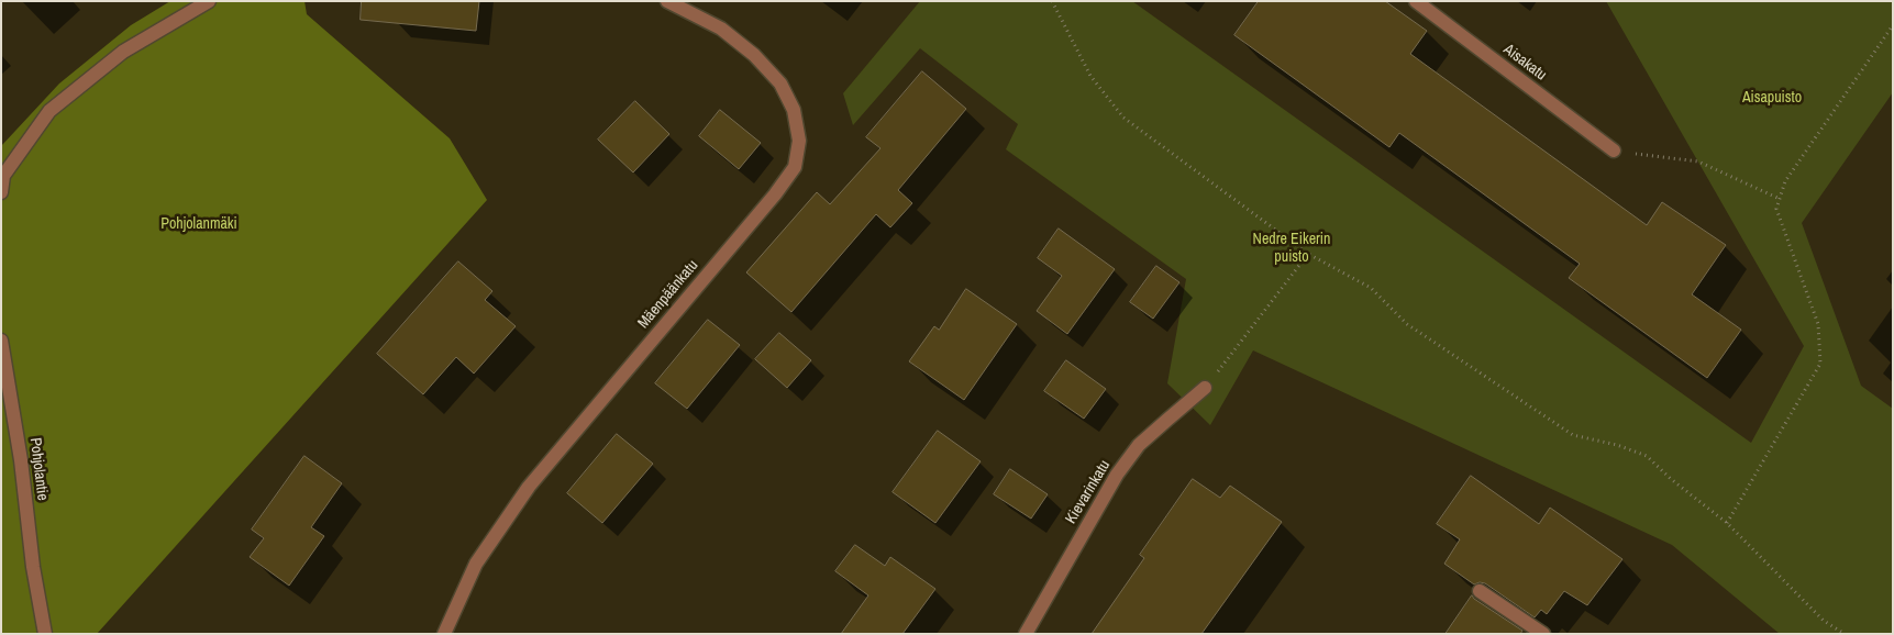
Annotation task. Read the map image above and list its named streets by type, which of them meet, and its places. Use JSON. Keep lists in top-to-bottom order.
{
  "streets": {
    "street": [
      "Aisakatu",
      "Mäenpäänkatu",
      "Pohjolantie",
      "Kievarinkatu"
    ]
  },
  "parks": ["Aisapuisto", "Pohjolanmäki", "Nedre Eikerin puisto"]
}
